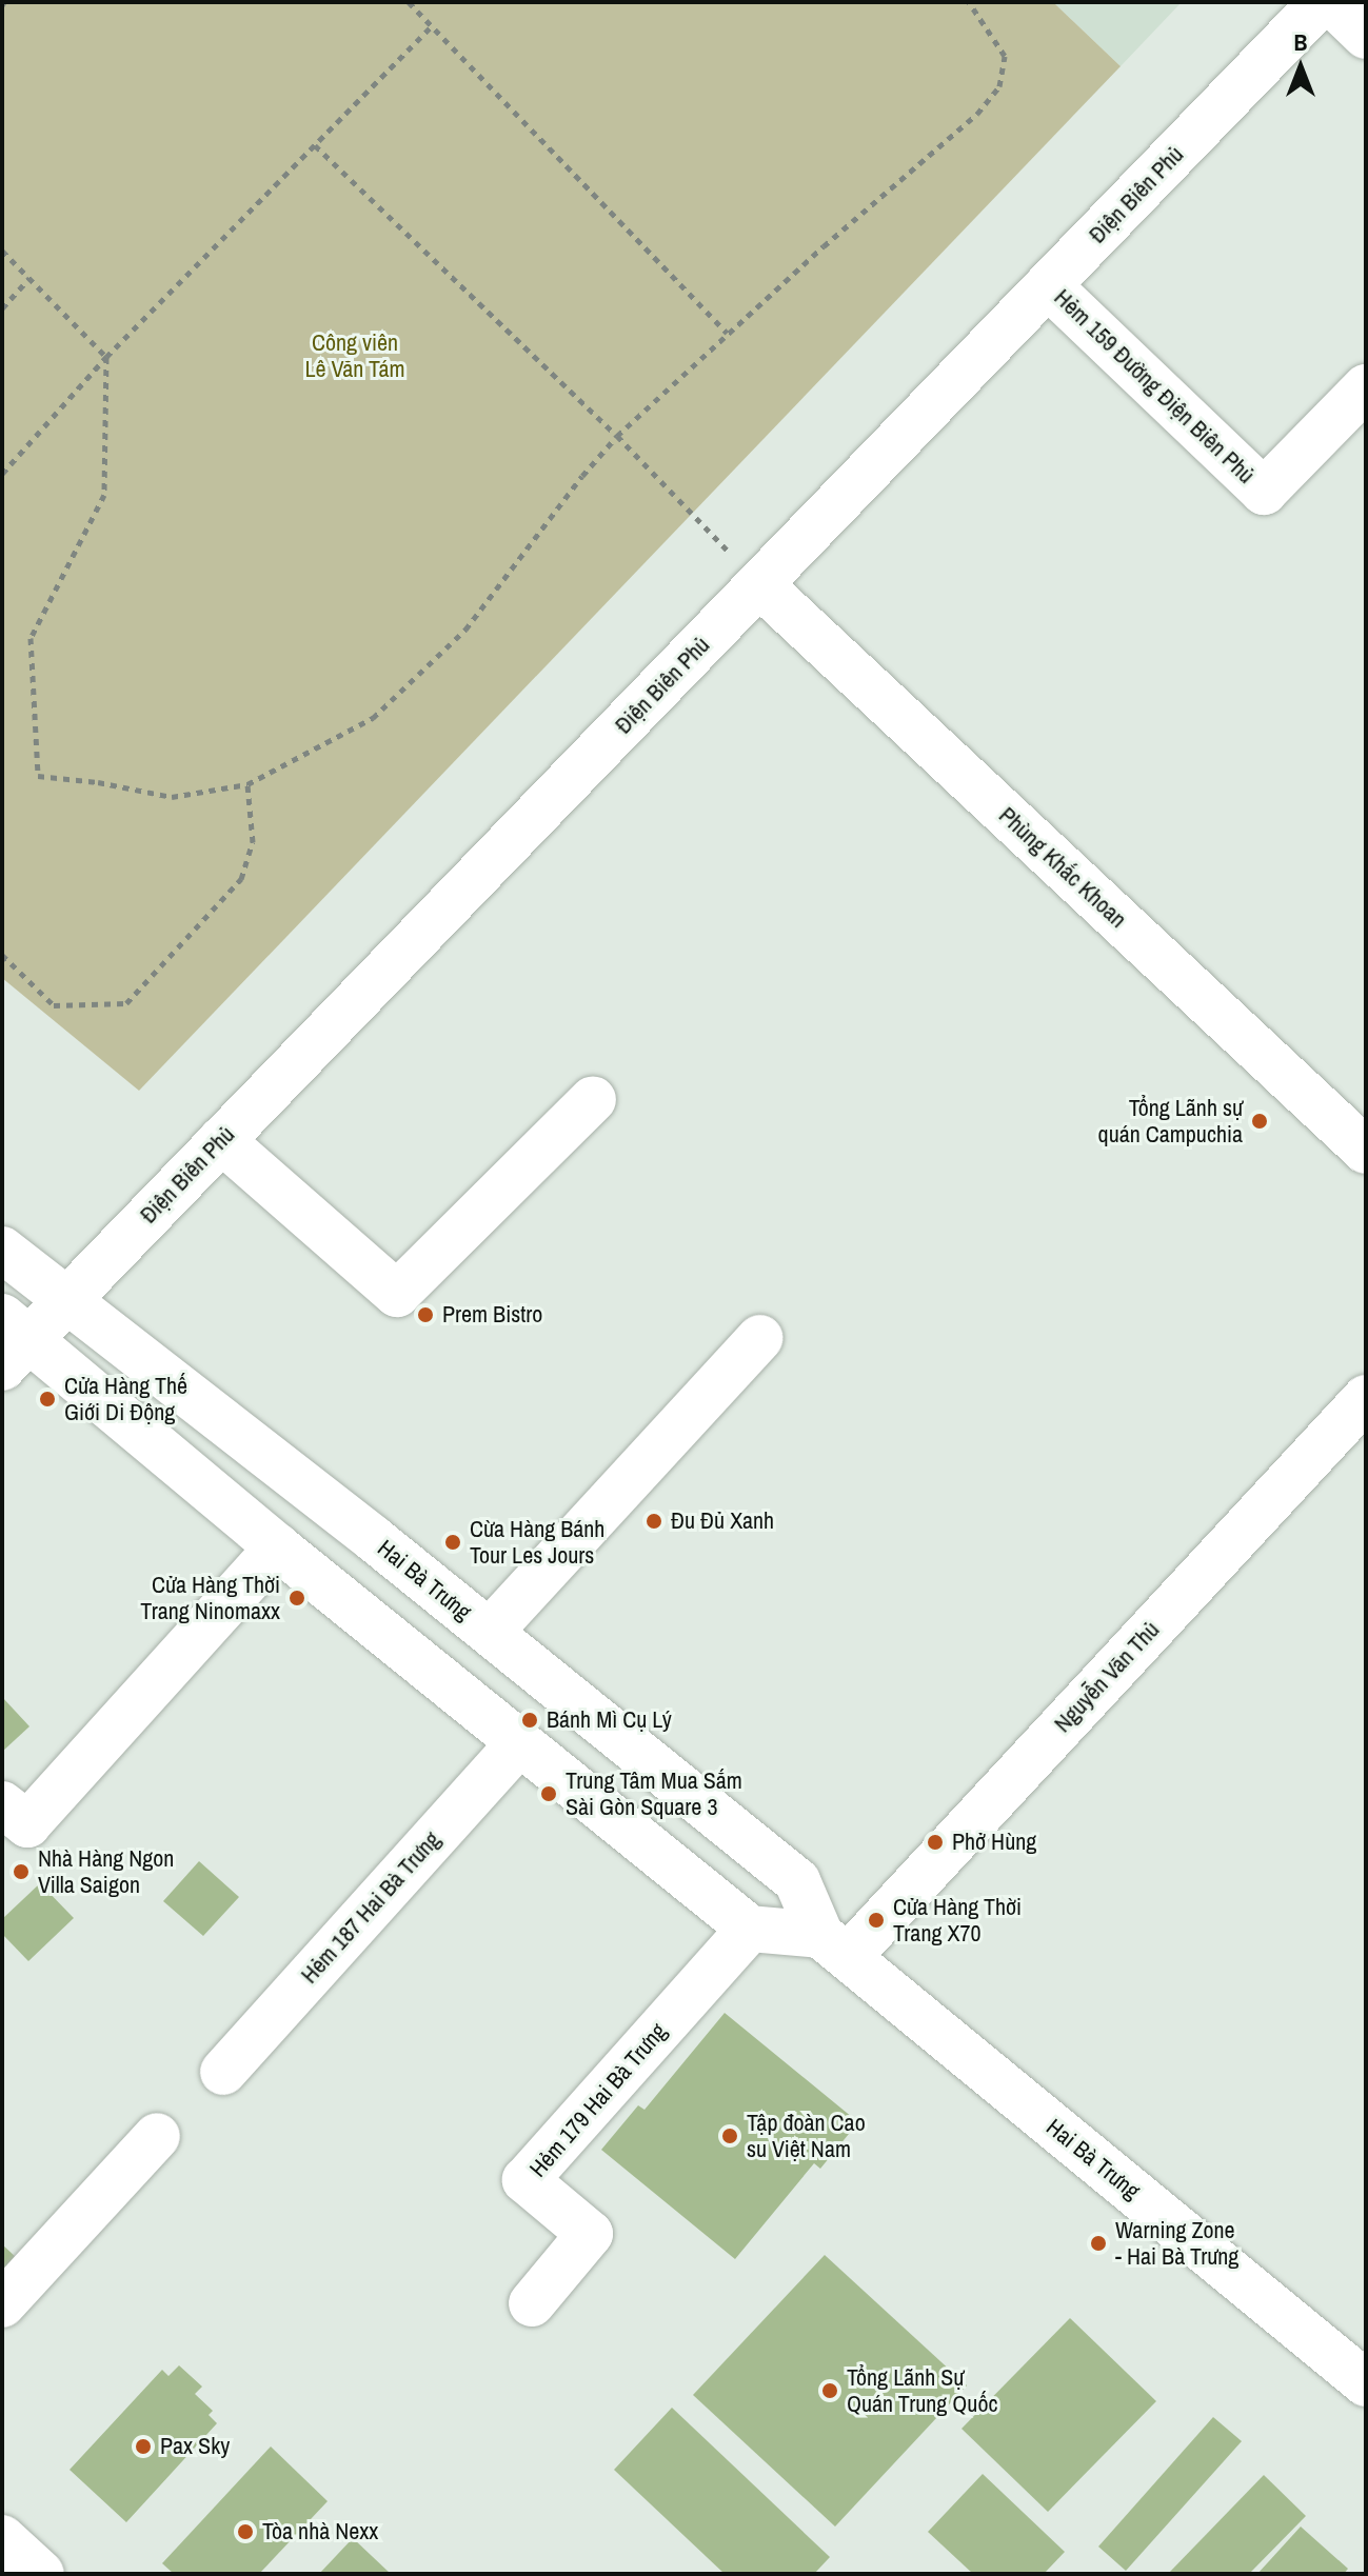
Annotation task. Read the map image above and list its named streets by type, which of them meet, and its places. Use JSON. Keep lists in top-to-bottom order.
{
  "streets": {
    "main road": [
      "Điện Biên Phủ",
      "Hẻm 159 Đường Điện Biên Phủ",
      "Phùng Khắc Khoan",
      "Hai Bà Trưng",
      "Nguyễn Văn Thủ",
      "Hẻm 187 Hai Bà Trưng",
      "Hẻm 179 Hai Bà Trưng"
    ]
  },
  "crossings": [
    ["Điện Biên Phủ", "Hẻm 159 Đường Điện Biên Phủ"],
    ["Điện Biên Phủ", "Phùng Khắc Khoan"],
    ["Điện Biên Phủ", "Hai Bà Trưng"],
    ["Hai Bà Trưng", "Nguyễn Văn Thủ"]
  ],
  "parks": ["Công viên Lê Văn Tám"],
  "places": [
    "Tổng Lãnh sự quán Campuchia",
    "Prem Bistro",
    "Cửa Hàng Thế Giới Di Động",
    "Đu Đủ Xanh",
    "Cừa Hàng Bánh Tour Les Jours",
    "Cửa Hàng Thời Trang Ninomaxx",
    "Bánh Mì Cụ Lý",
    "Trung Tâm Mua Sắm Sài Gòn Square 3",
    "Phở Hùng",
    "Nhà Hàng Ngon Villa Saigon",
    "Cửa Hàng Thời Trang X70",
    "Tập đoàn Cao su Việt Nam",
    "Warning Zone - Hai Bà Trưng",
    "Tổng Lãnh Sự Quán Trung Quốc",
    "Pax Sky",
    "Tòa nhà Nexx"
  ],
  "north": "top"
}
